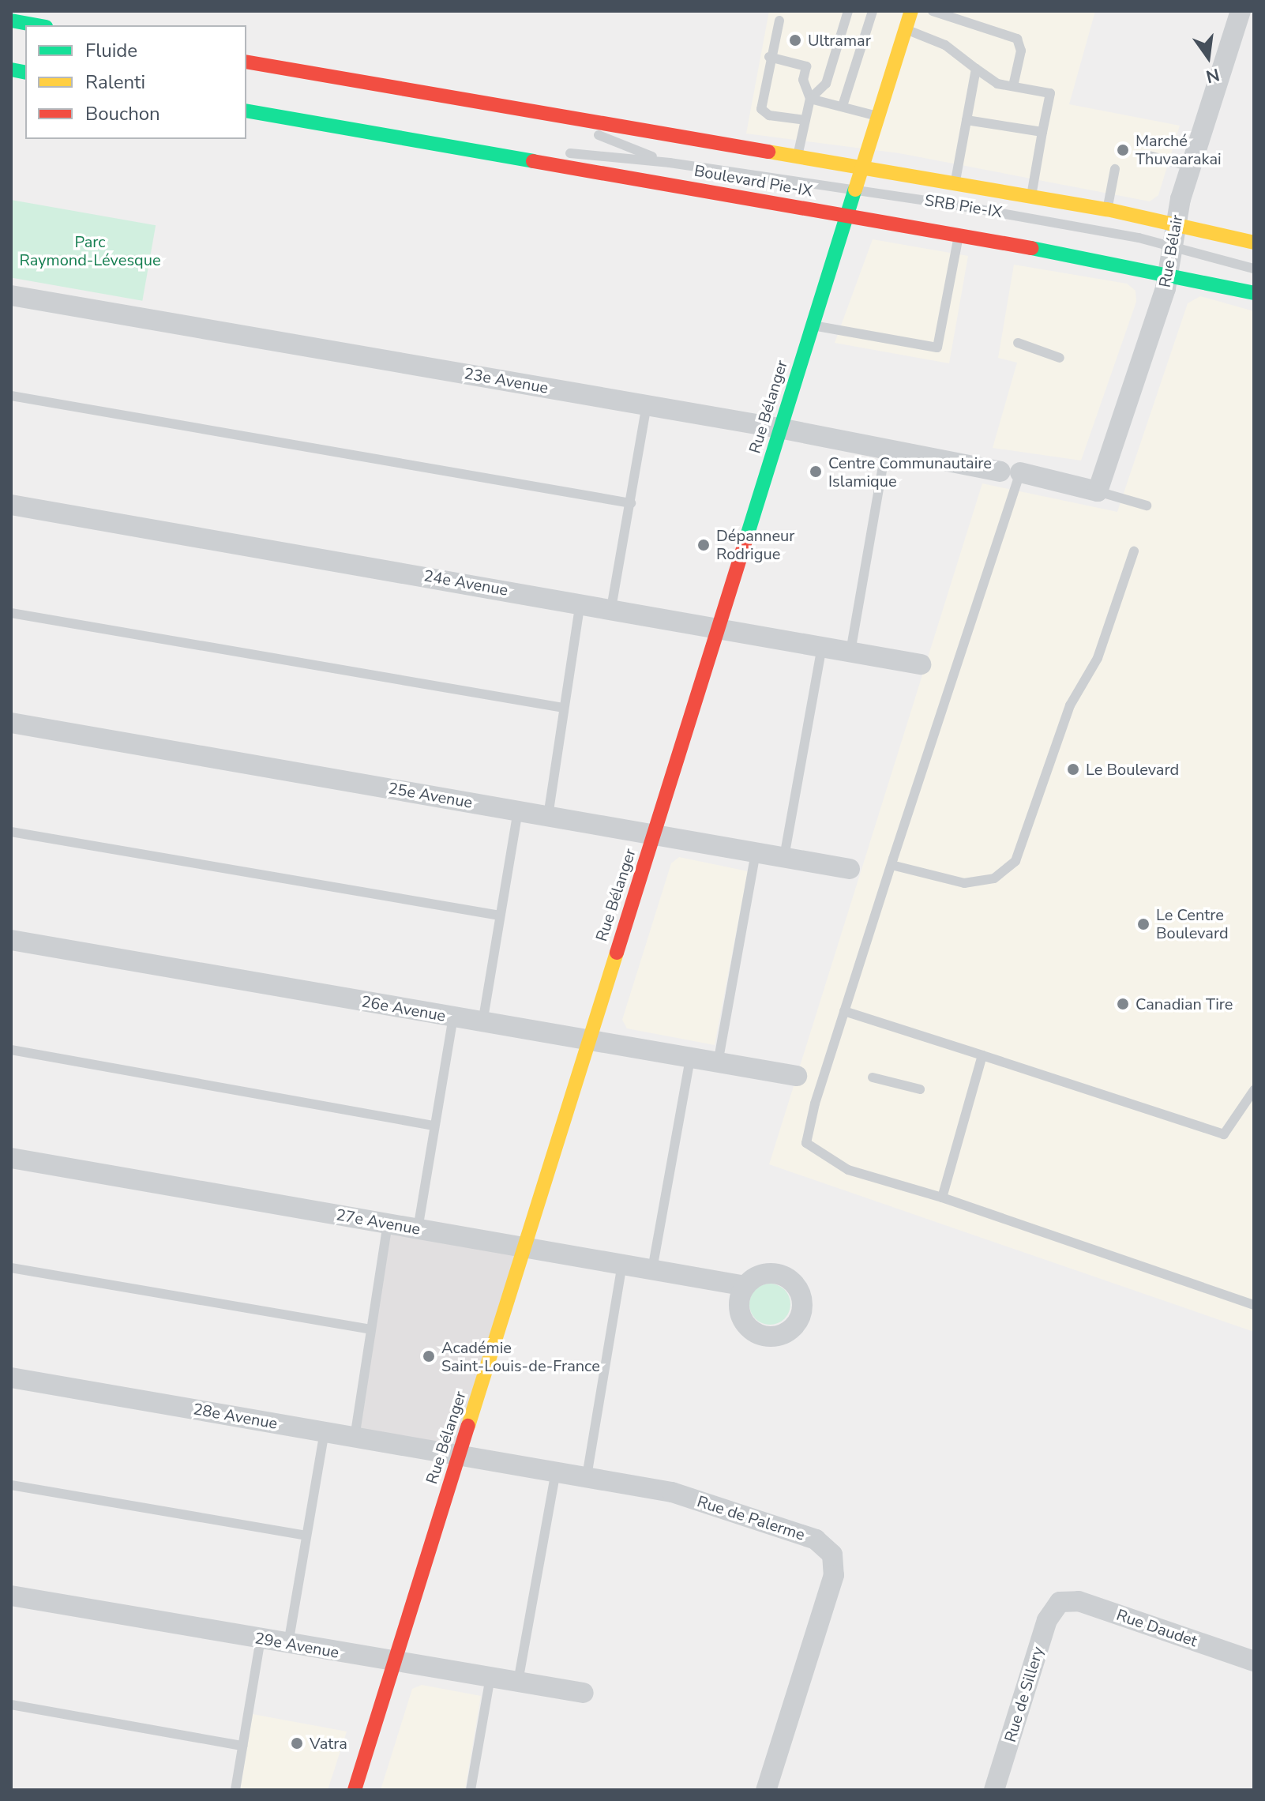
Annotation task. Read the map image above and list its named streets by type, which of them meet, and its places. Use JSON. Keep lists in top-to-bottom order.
{
  "streets": {
    "main road": ["Boulevard Pie-IX", "Rue Bélanger"],
    "street": [
      "Rue Bélair",
      "23e Avenue",
      "24e Avenue",
      "25e Avenue",
      "26e Avenue",
      "27e Avenue",
      "28e Avenue",
      "Rue de Palerme",
      "Rue Daudet",
      "29e Avenue",
      "Rue de Sillery"
    ],
    "lane": ["SRB Pie-IX"]
  },
  "crossings": [
    ["Boulevard Pie-IX", "SRB Pie-IX"],
    ["Boulevard Pie-IX", "Rue Bélair"],
    ["Boulevard Pie-IX", "Rue Bélanger"],
    ["SRB Pie-IX", "Rue Bélair"],
    ["SRB Pie-IX", "Rue Bélanger"],
    ["Rue Bélair", "23e Avenue"],
    ["23e Avenue", "Rue Bélanger"],
    ["Rue Bélanger", "24e Avenue"],
    ["Rue Bélanger", "25e Avenue"],
    ["Rue Bélanger", "26e Avenue"],
    ["Rue Bélanger", "27e Avenue"],
    ["Rue Bélanger", "28e Avenue"],
    ["Rue Bélanger", "Rue de Palerme"],
    ["Rue Bélanger", "29e Avenue"],
    ["28e Avenue", "Rue de Palerme"],
    ["Rue Daudet", "Rue de Sillery"]
  ],
  "parks": ["Parc Raymond-Lévesque"],
  "places": [
    "Ultramar",
    "Marché Thuvaarakai",
    "Centre Communautaire Islamique",
    "Dépanneur Rodrigue",
    "Le Boulevard",
    "Le Centre Boulevard",
    "Canadian Tire",
    "Académie Saint-Louis-de-France",
    "Vatra"
  ],
  "legend": ["Fluide", "Ralenti", "Bouchon"],
  "north": "bottom"
}
